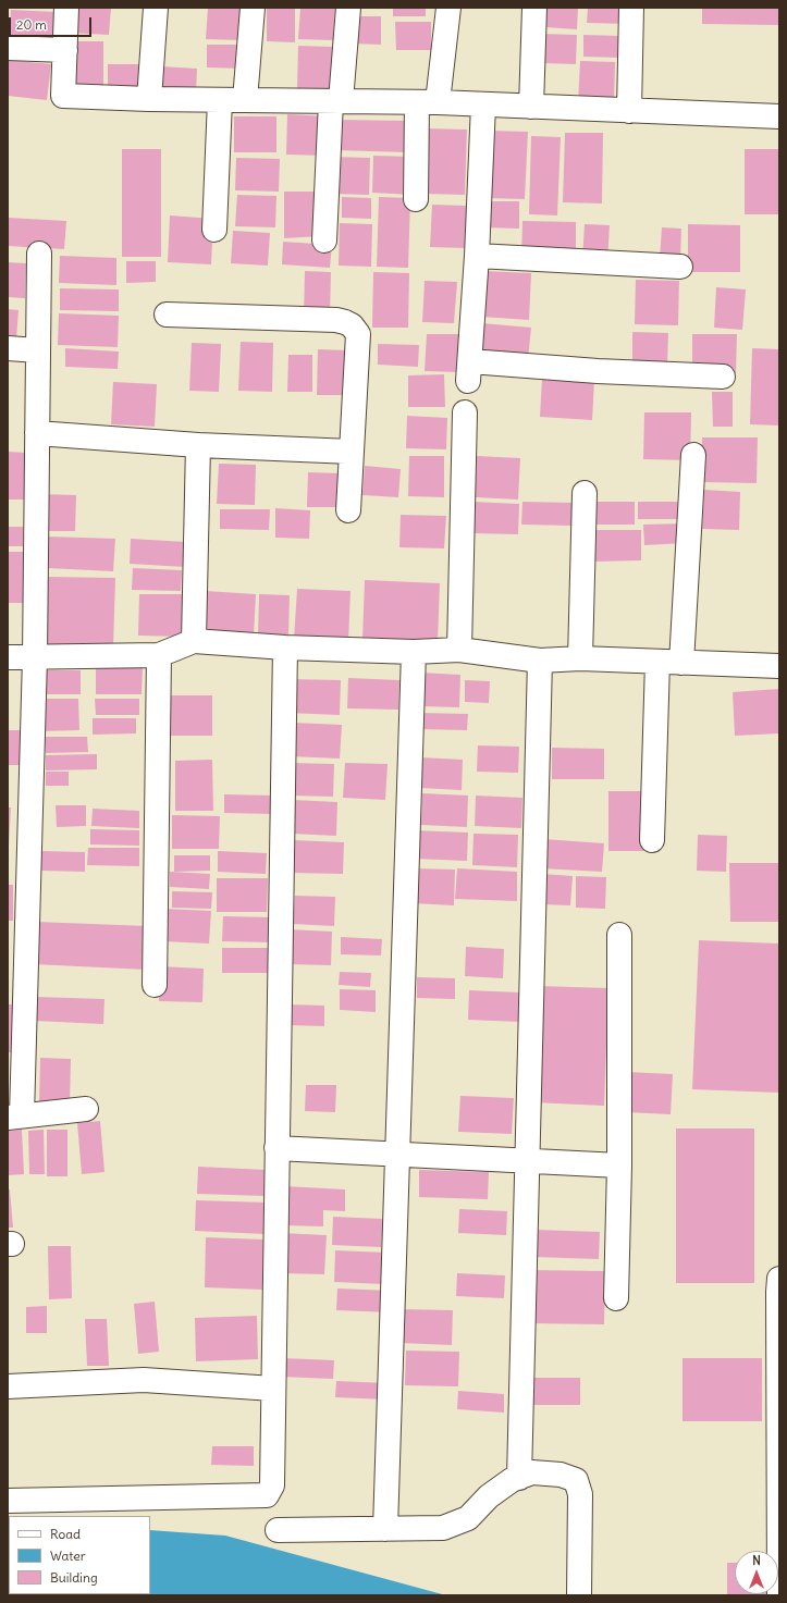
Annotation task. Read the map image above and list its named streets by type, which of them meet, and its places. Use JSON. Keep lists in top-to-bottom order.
{
  "legend": ["Road", "Water", "Building"],
  "scale_bar": "20 m",
  "north": "top"
}
